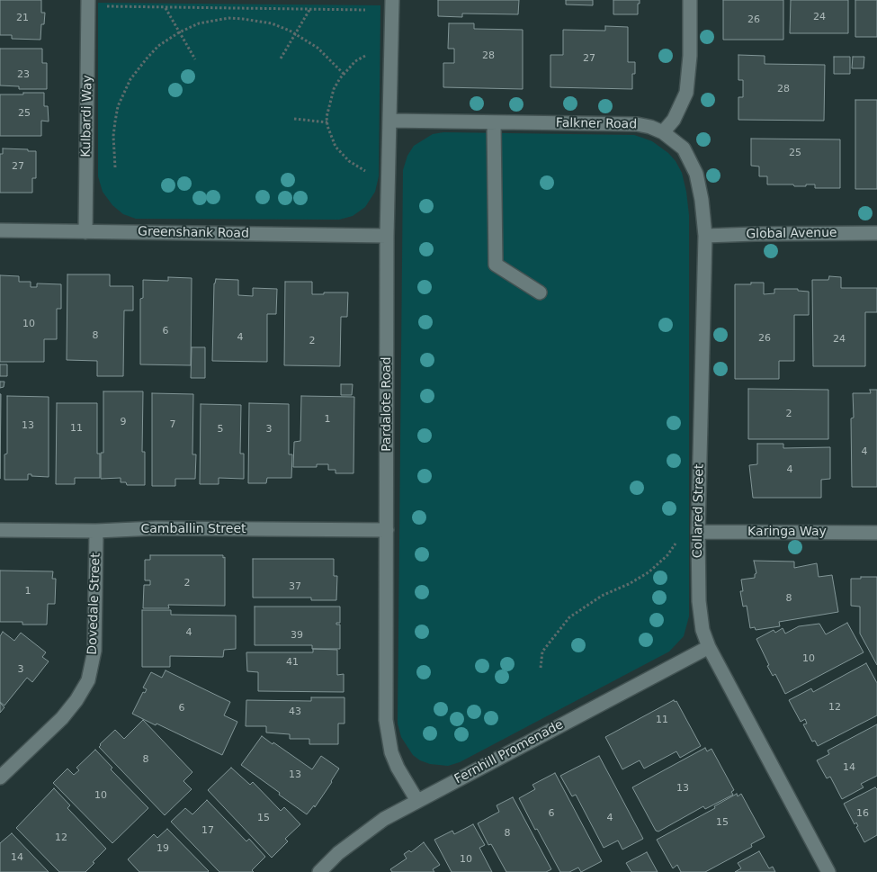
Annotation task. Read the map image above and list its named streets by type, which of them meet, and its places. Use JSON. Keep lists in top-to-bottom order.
{
  "streets": {
    "street": [
      "Kulbardi Way",
      "Falkner Road",
      "Greenshank Road",
      "Global Avenue",
      "Pardalote Road",
      "Collared Street",
      "Camballin Street",
      "Karinga Way",
      "Dovedale Street",
      "Fernhill Promenade"
    ]
  },
  "crossings": [
    ["Kulbardi Way", "Greenshank Road"],
    ["Falkner Road", "Pardalote Road"],
    ["Falkner Road", "Collared Street"],
    ["Greenshank Road", "Pardalote Road"],
    ["Global Avenue", "Collared Street"],
    ["Pardalote Road", "Camballin Street"],
    ["Pardalote Road", "Fernhill Promenade"],
    ["Collared Street", "Karinga Way"],
    ["Collared Street", "Fernhill Promenade"],
    ["Camballin Street", "Dovedale Street"]
  ],
  "house_numbers": [
    "24",
    "21",
    "26",
    "28",
    "27",
    "23",
    "28",
    "25",
    "25",
    "27",
    "10",
    "6",
    "8",
    "4",
    "26",
    "24",
    "2",
    "2",
    "1",
    "9",
    "7",
    "13",
    "11",
    "5",
    "3",
    "4",
    "4",
    "2",
    "37",
    "1",
    "8",
    "4",
    "39",
    "10",
    "41",
    "3",
    "12",
    "6",
    "43",
    "11",
    "8",
    "14",
    "13",
    "13",
    "10",
    "6",
    "16",
    "15",
    "4",
    "15",
    "17",
    "8",
    "12",
    "19",
    "14",
    "10"
  ]
}
